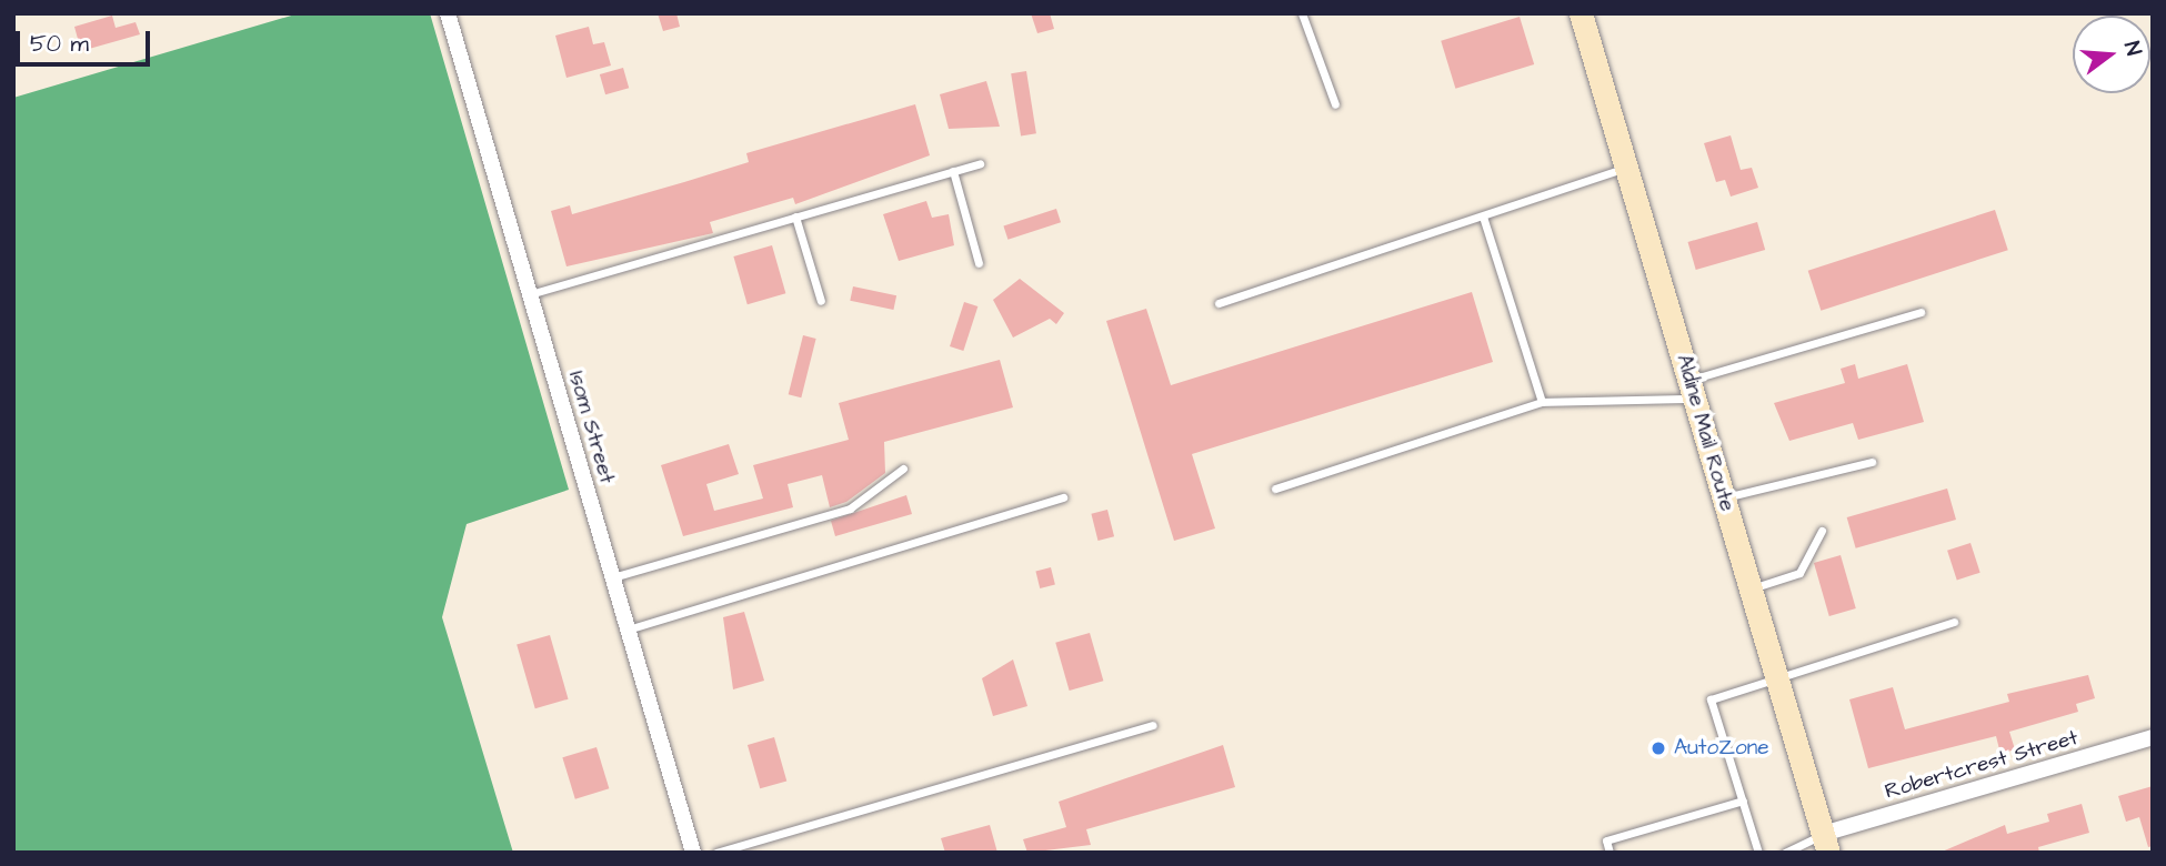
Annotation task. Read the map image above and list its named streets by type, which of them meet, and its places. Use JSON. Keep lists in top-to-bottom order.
{
  "streets": {
    "main road": ["Aldine Mail Route"],
    "street": ["Isom Street", "Robertcrest Street"]
  },
  "crossings": [
    ["Aldine Mail Route", "Robertcrest Street"]
  ],
  "places": ["AutoZone"],
  "scale_bar": "50 m",
  "north": "right"
}
